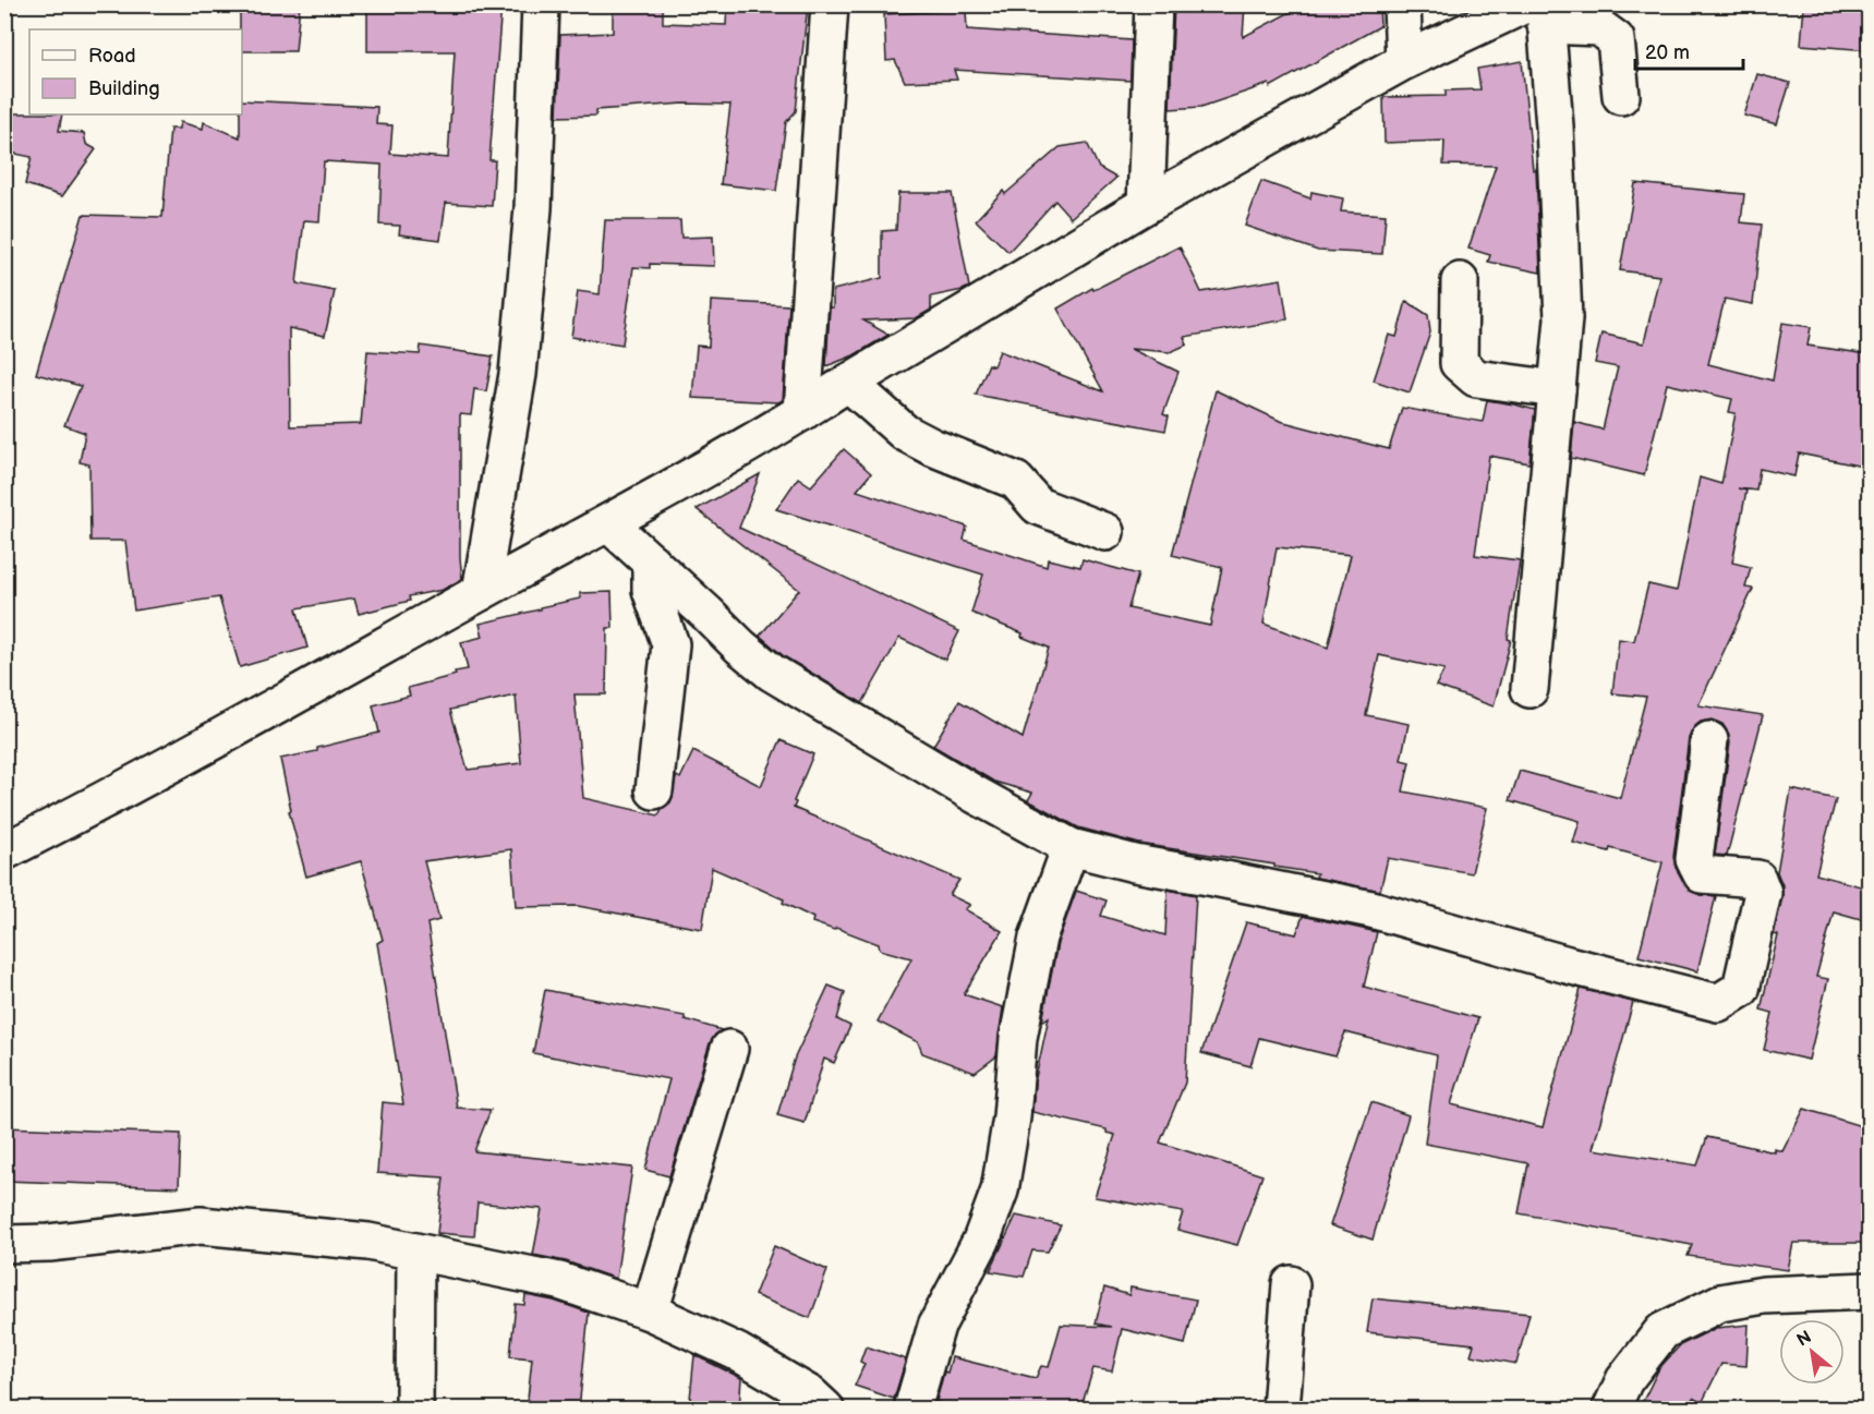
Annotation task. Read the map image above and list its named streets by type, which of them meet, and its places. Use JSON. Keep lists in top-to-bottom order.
{
  "legend": ["Road", "Building"],
  "scale_bar": "20 m",
  "north": "top left"
}
